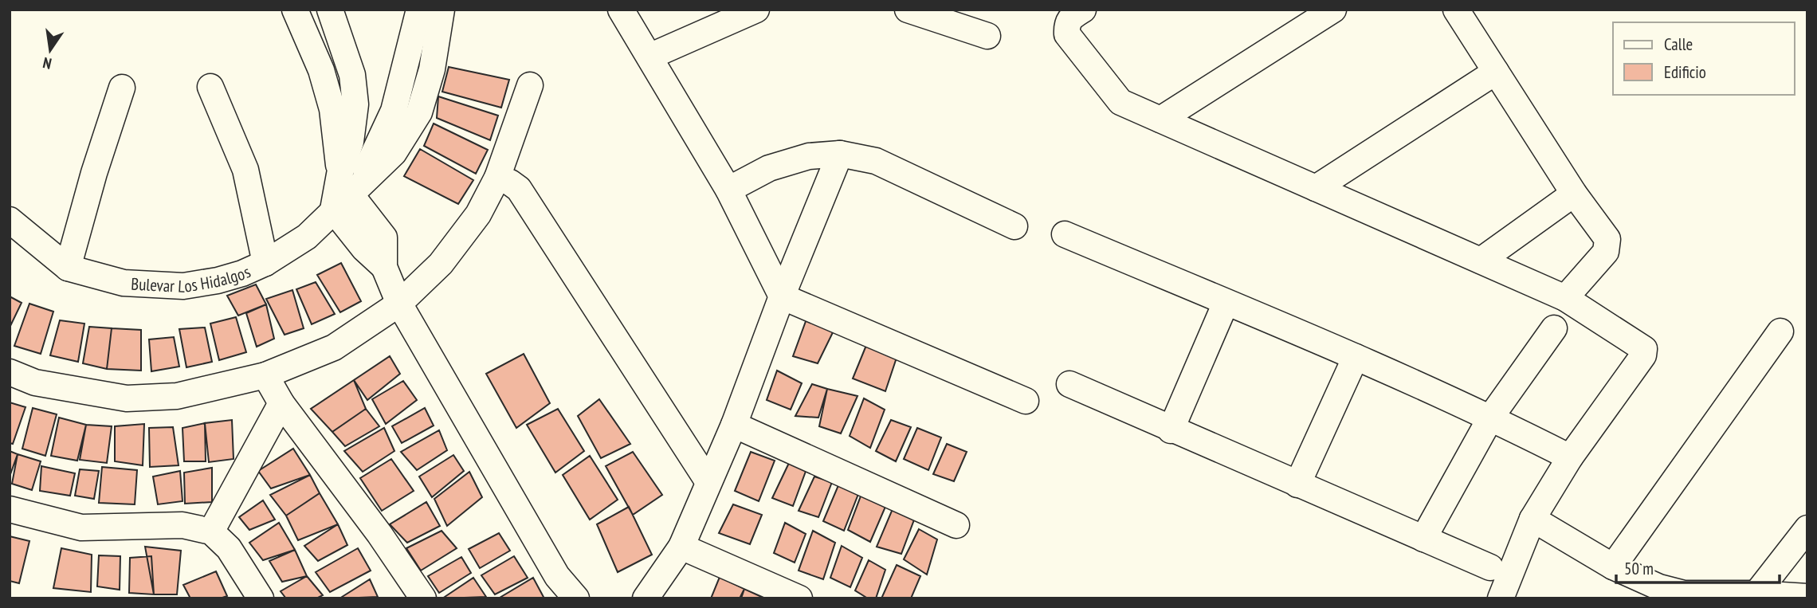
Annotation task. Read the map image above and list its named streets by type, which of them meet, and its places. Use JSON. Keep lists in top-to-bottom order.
{
  "streets": {
    "street": ["Bulevar Los Hidalgos"]
  },
  "legend": ["Calle", "Edificio"],
  "scale_bar": "50 m",
  "north": "bottom"
}
